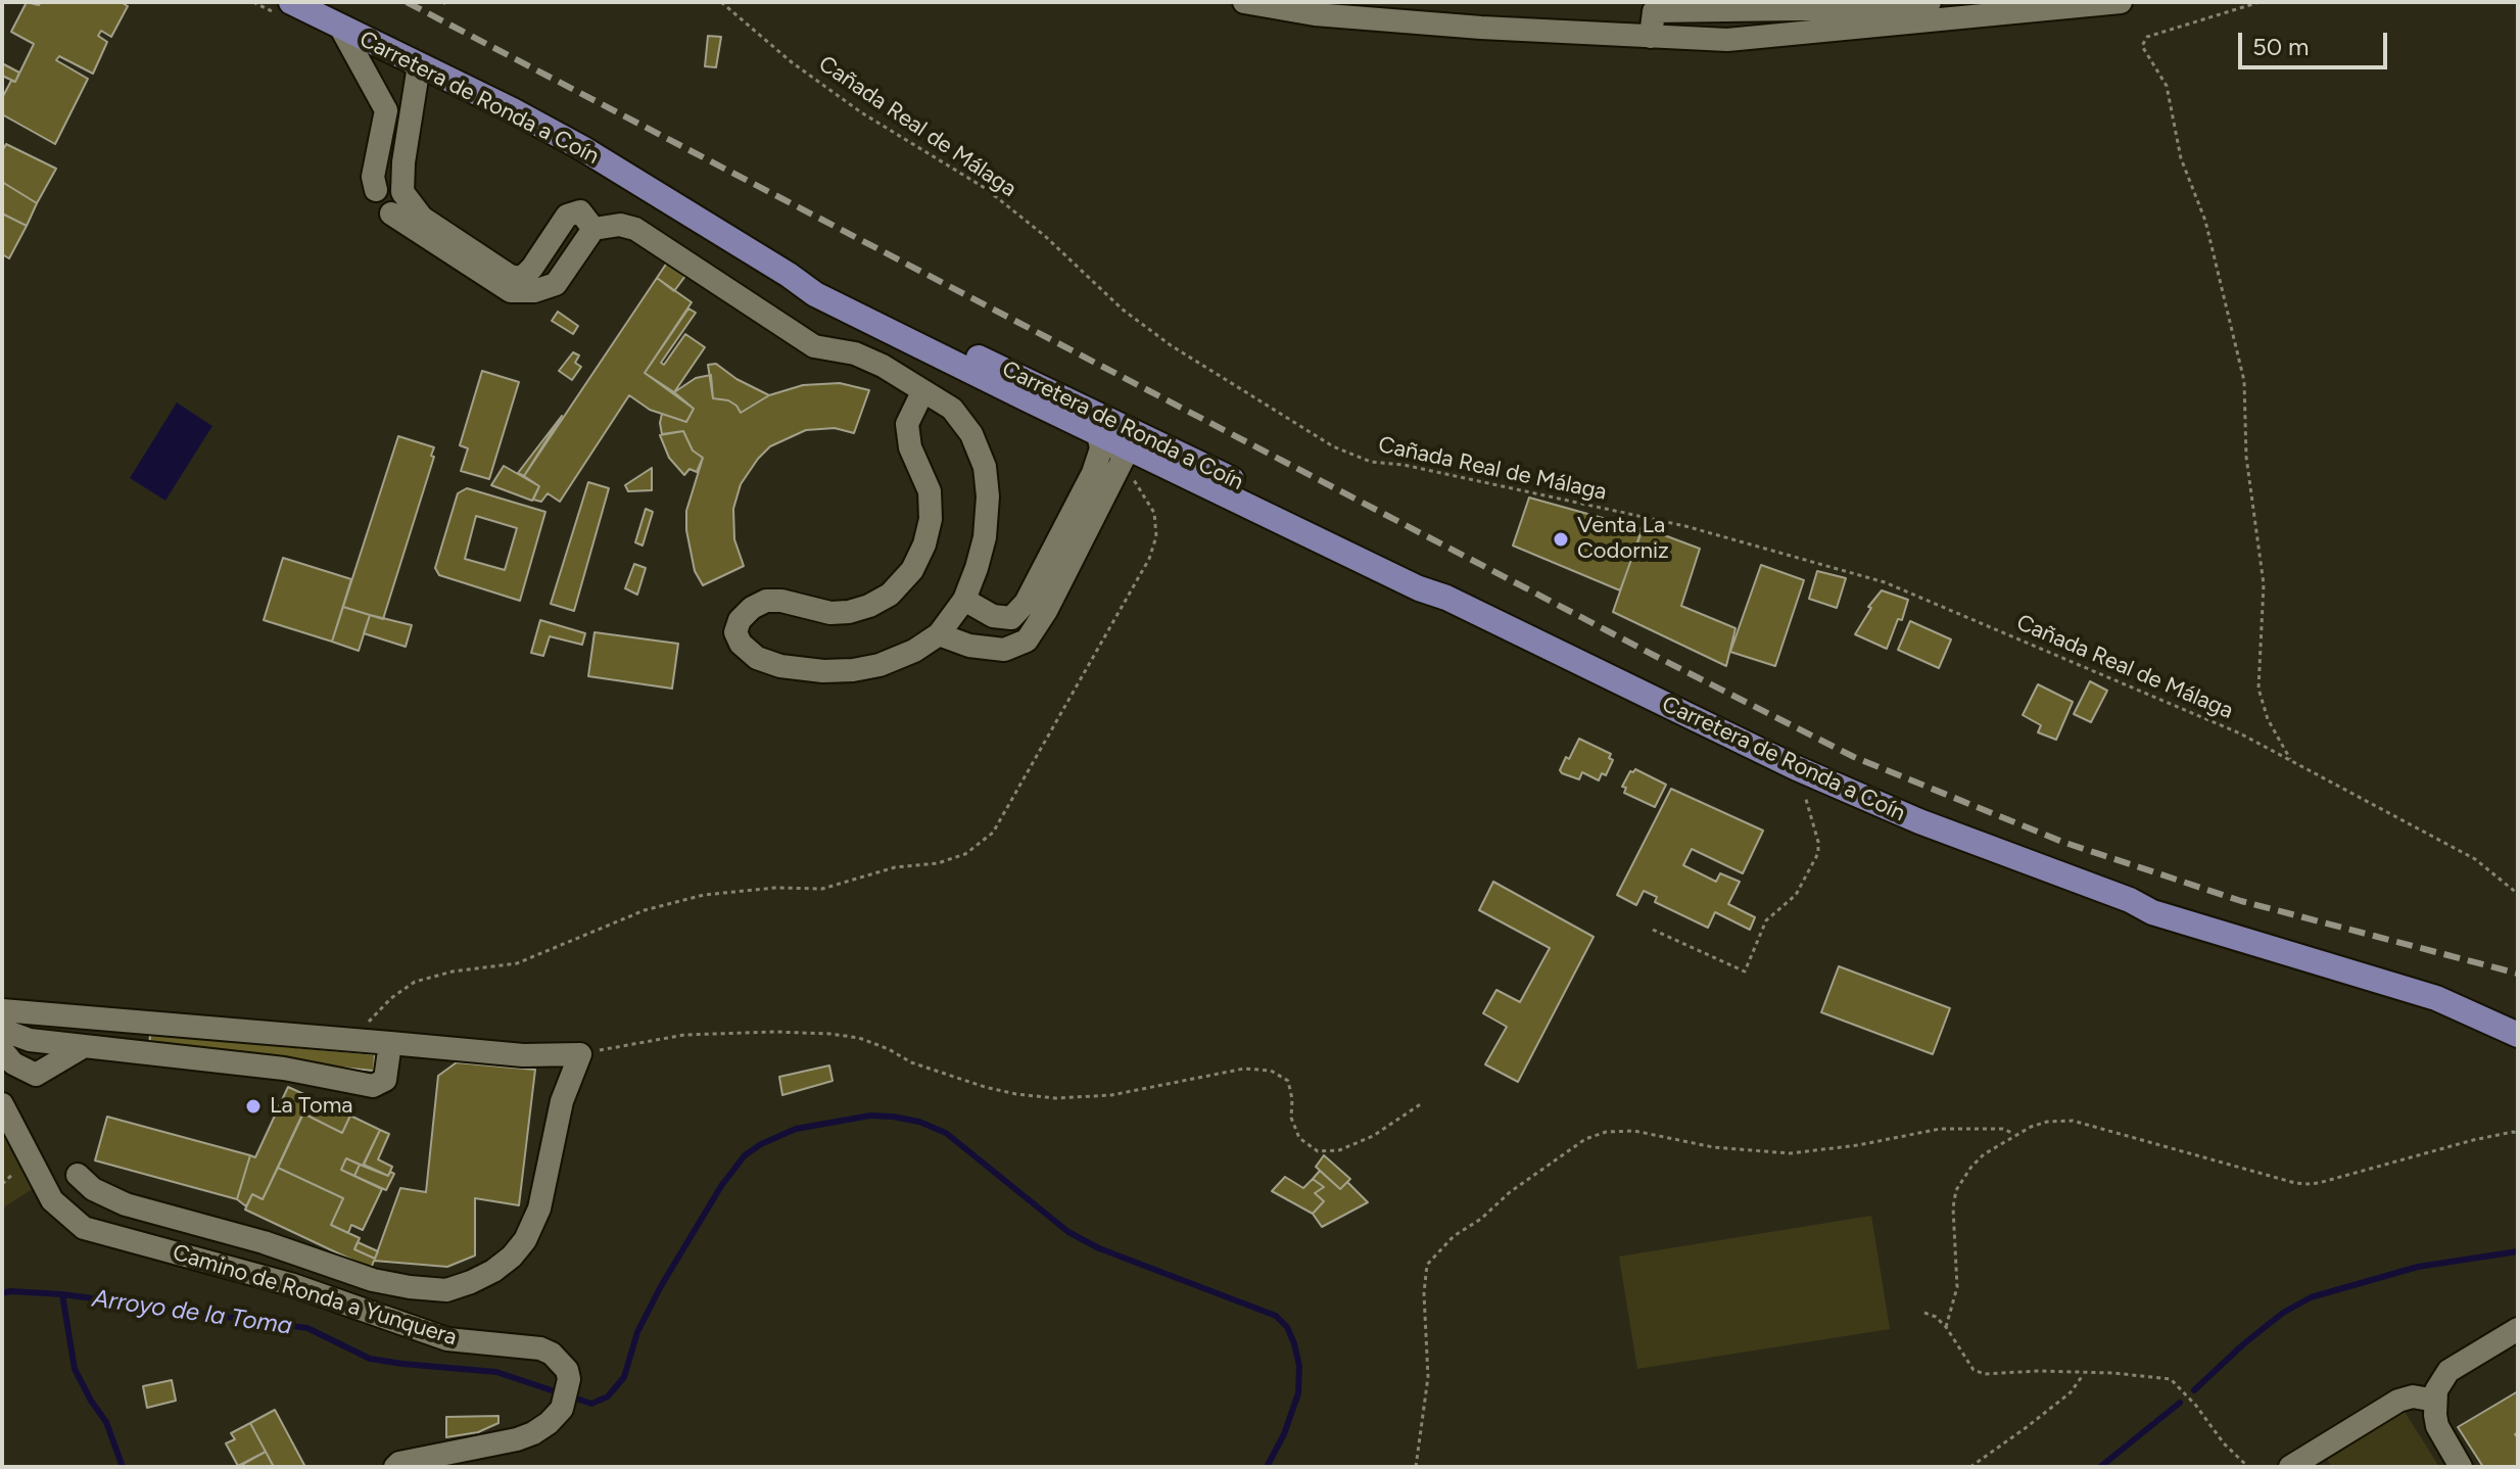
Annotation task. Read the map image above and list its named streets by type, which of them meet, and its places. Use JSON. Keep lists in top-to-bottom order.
{
  "streets": {
    "main road": ["Carretera de Ronda a Coín"],
    "street": ["Camino de Ronda a Yunquera"],
    "path": ["Cañada Real de Málaga"]
  },
  "water": ["Arroyo de la Toma"],
  "places": ["Venta La Codorniz", "La Toma"],
  "scale_bar": "50 m"
}
